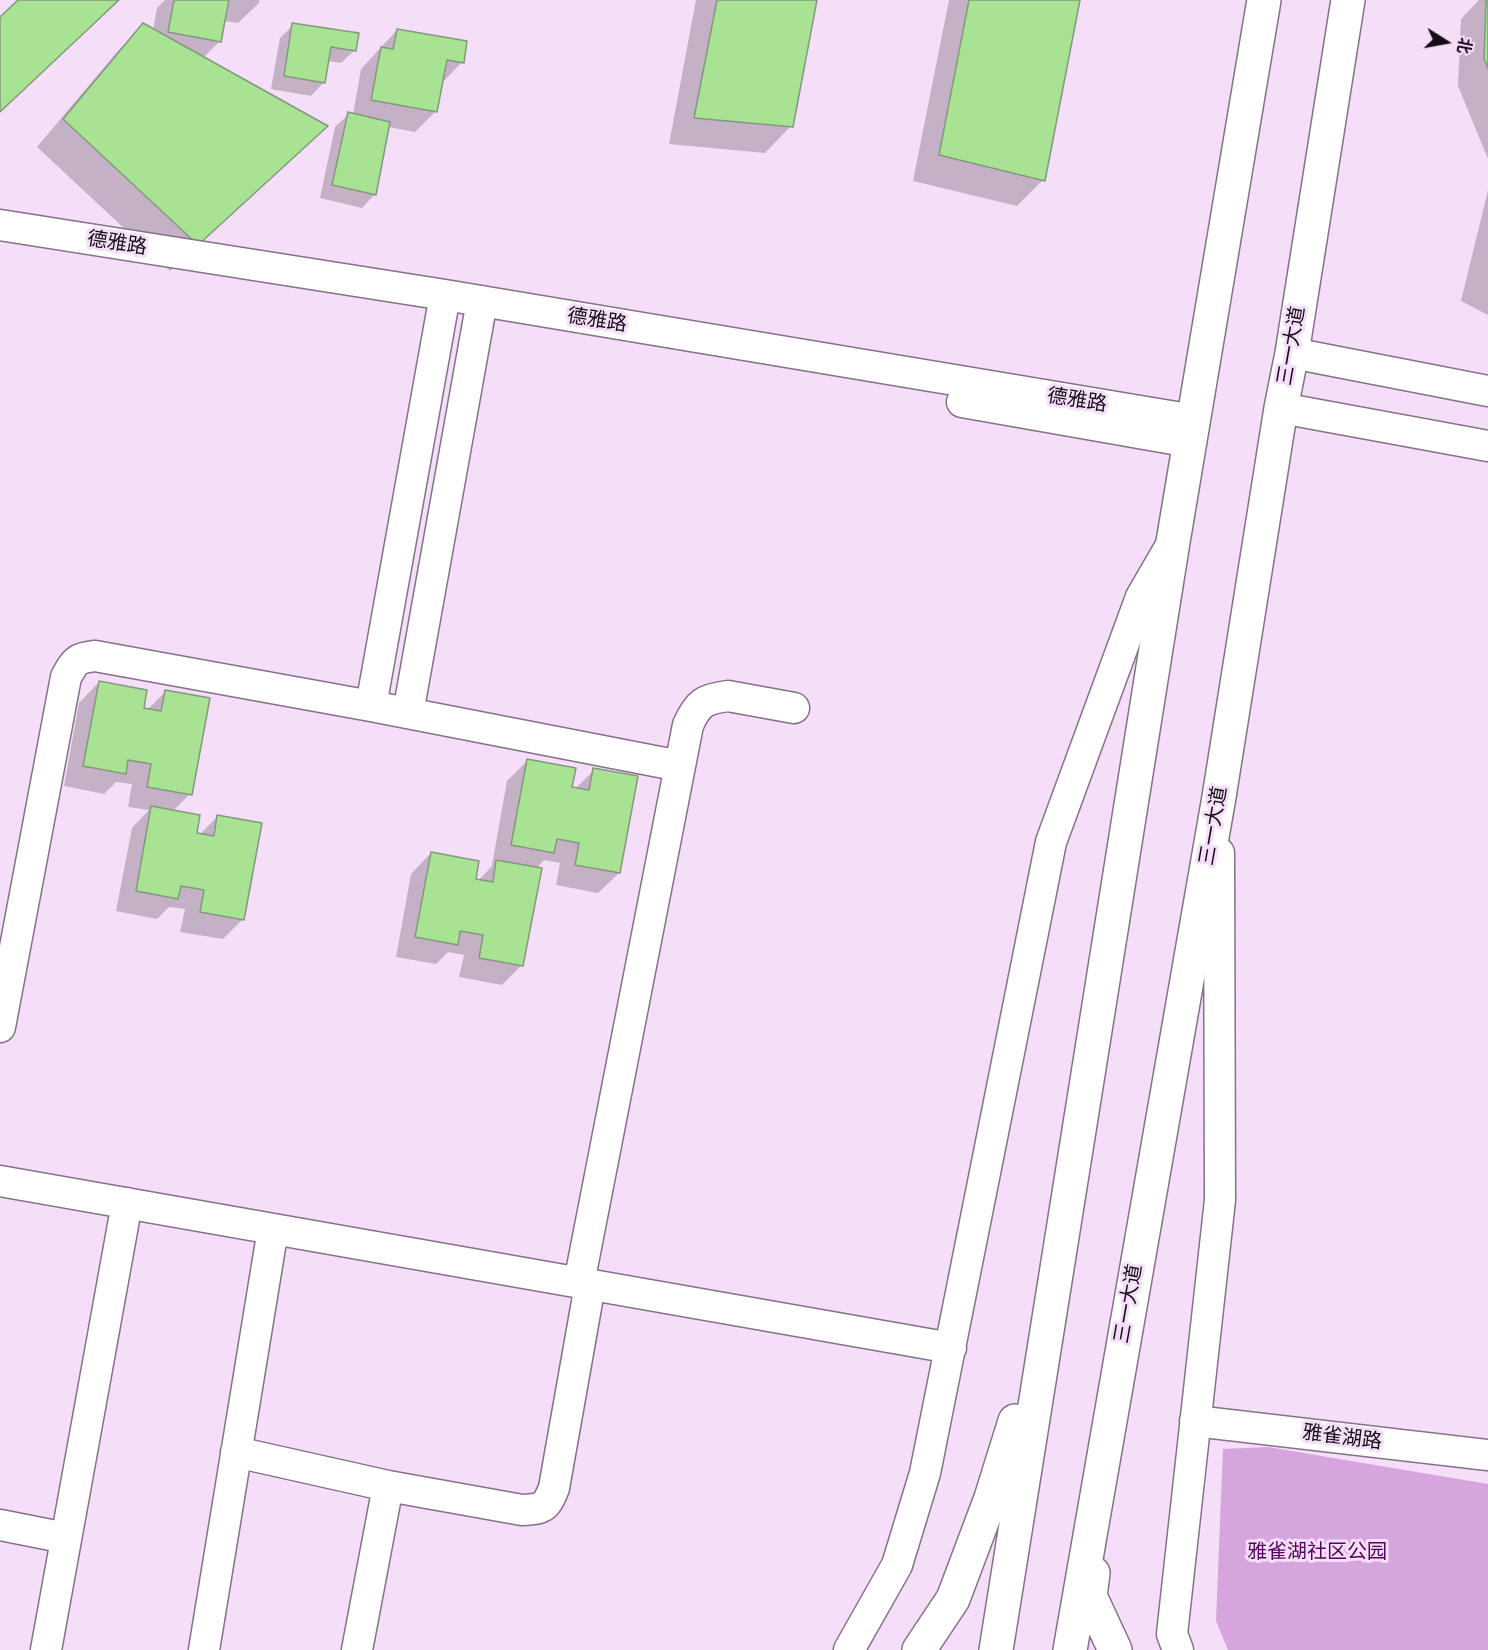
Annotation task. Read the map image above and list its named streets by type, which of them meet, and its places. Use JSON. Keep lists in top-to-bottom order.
{
  "streets": {
    "highway": ["三一大道"],
    "street": ["德雅路", "雅雀湖路"]
  },
  "parks": ["雅雀湖社区公园"],
  "north": "right"
}
